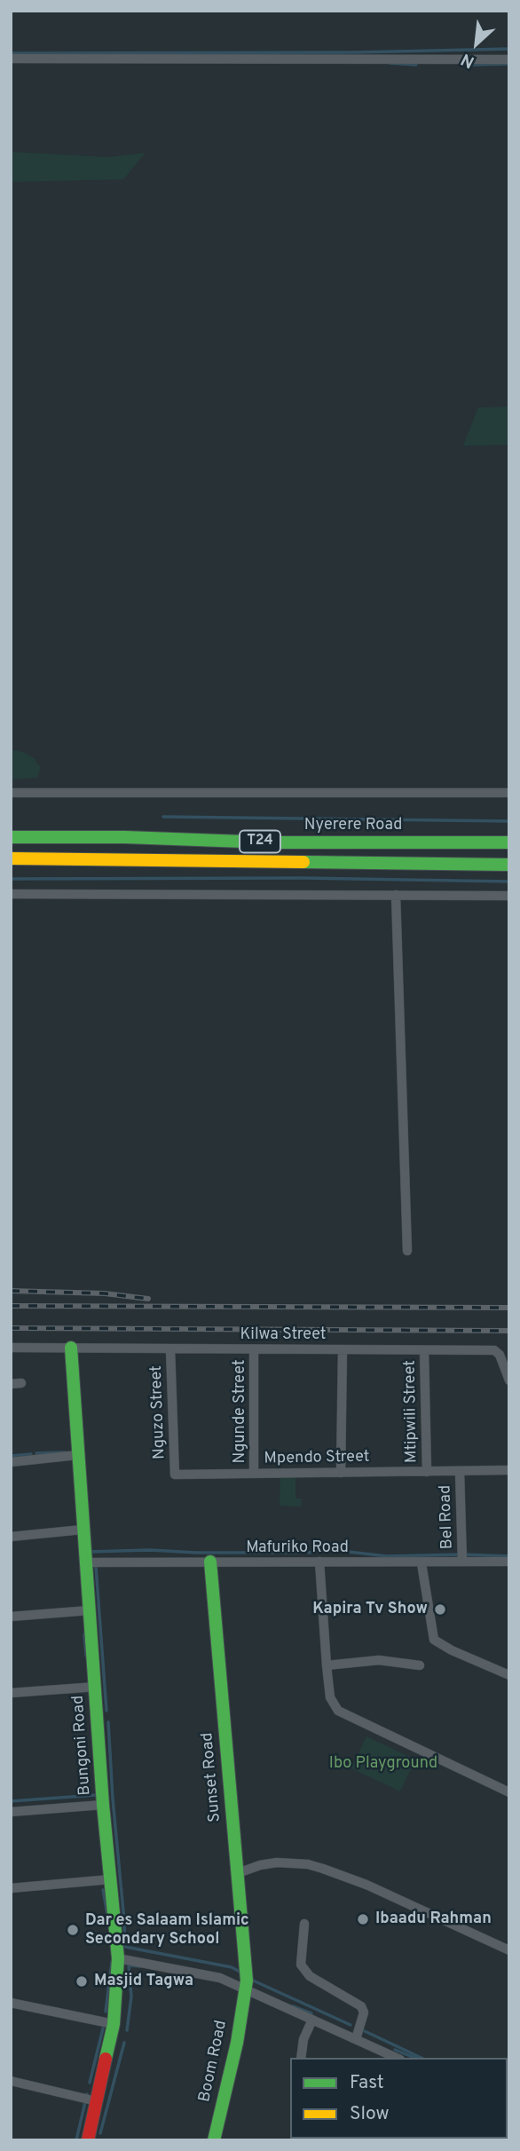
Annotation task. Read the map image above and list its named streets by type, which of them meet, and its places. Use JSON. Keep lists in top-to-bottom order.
{
  "streets": {
    "main road": [
      "Nyerere Road",
      "T24",
      "Bungoni Road",
      "Sunset Road",
      "Boom Road"
    ],
    "street": [
      "Kilwa Street",
      "Ngunde Street",
      "Mtipwili Street",
      "Nguzo Street",
      "Mpendo Street",
      "Bel Road",
      "Mafuriko Road"
    ]
  },
  "crossings": [
    ["Kilwa Street", "Ngunde Street"],
    ["Kilwa Street", "Mtipwili Street"],
    ["Kilwa Street", "Nguzo Street"],
    ["Kilwa Street", "Bungoni Road"],
    ["Ngunde Street", "Mpendo Street"],
    ["Mtipwili Street", "Mpendo Street"],
    ["Nguzo Street", "Mpendo Street"],
    ["Mpendo Street", "Bel Road"],
    ["Bel Road", "Mafuriko Road"],
    ["Mafuriko Road", "Bungoni Road"],
    ["Mafuriko Road", "Sunset Road"],
    ["Sunset Road", "Boom Road"]
  ],
  "parks": ["Ibo Playground"],
  "places": [
    "Kapira Tv Show",
    "Ibaadu Rahman",
    "Dar es Salaam Islamic Secondary School",
    "Masjid Tagwa"
  ],
  "legend": ["Fast", "Slow"],
  "north": "bottom left"
}
